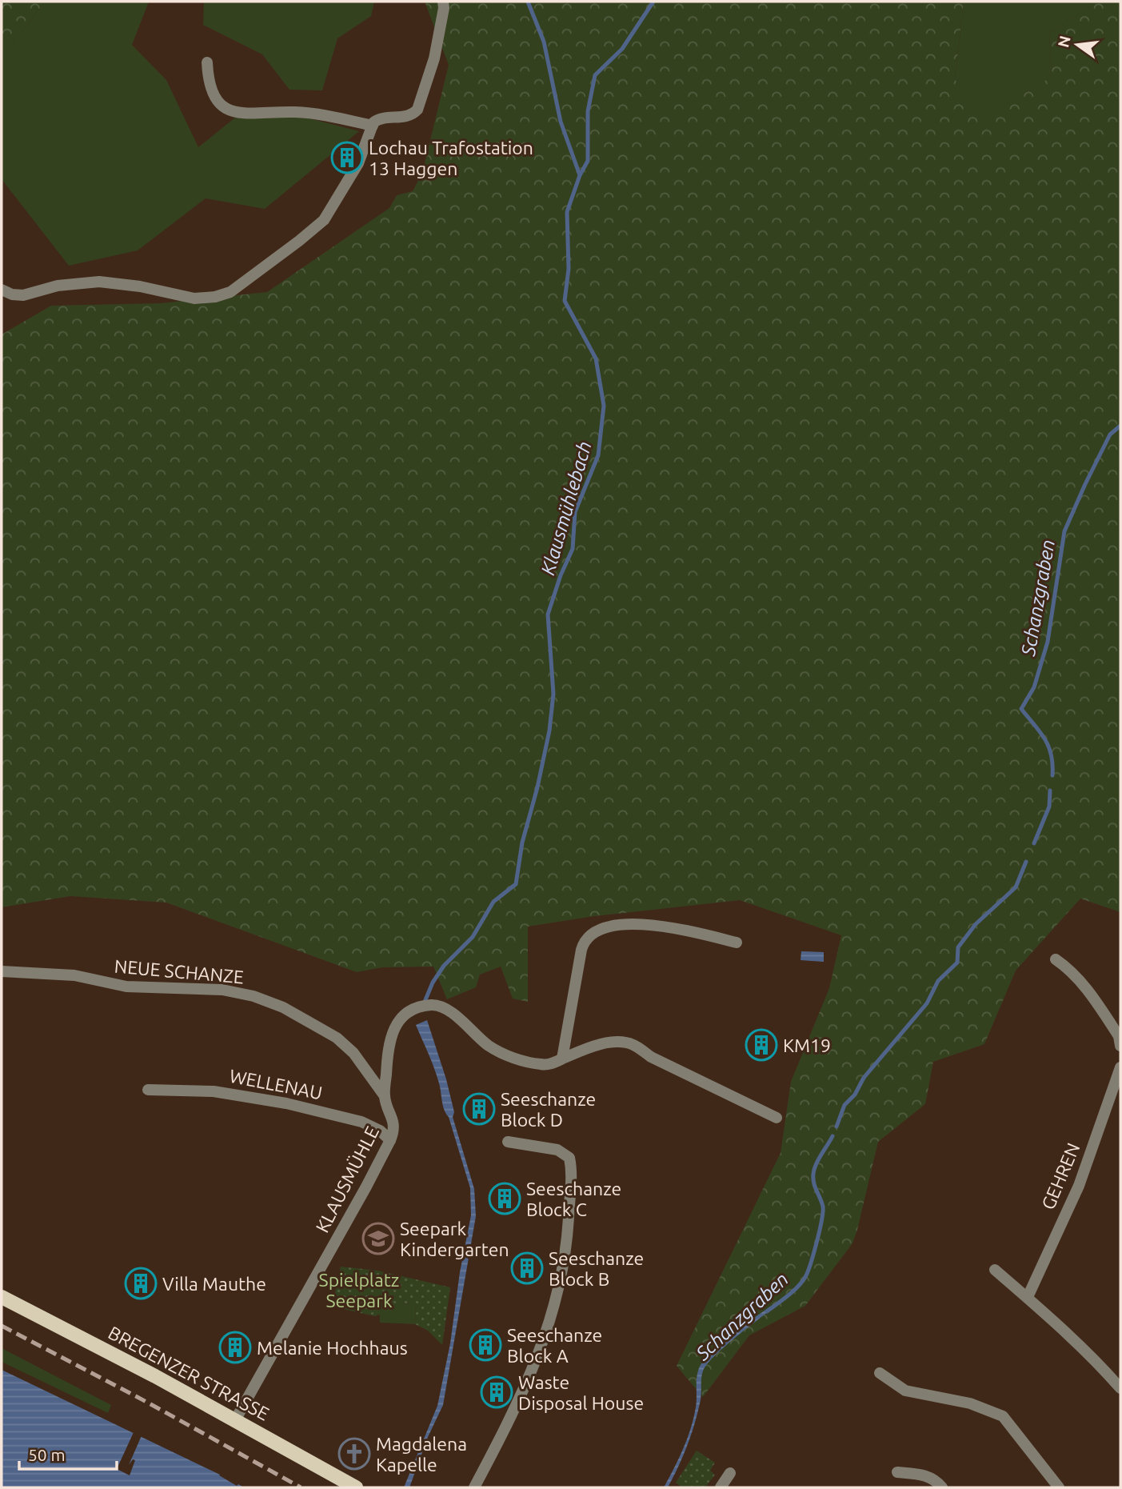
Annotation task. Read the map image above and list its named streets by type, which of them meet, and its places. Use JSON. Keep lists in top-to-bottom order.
{
  "streets": {
    "main road": ["BREGENZER STRASSE"],
    "street": [
      "NEUE SCHANZE",
      "WELLENAU",
      "GEHREN",
      "KLAUSMÜHLE"
    ]
  },
  "crossings": [
    ["NEUE SCHANZE", "KLAUSMÜHLE"],
    ["WELLENAU", "KLAUSMÜHLE"],
    ["KLAUSMÜHLE", "BREGENZER STRASSE"]
  ],
  "water": ["Klausmühlebach", "Schanzgraben"],
  "parks": ["Spielplatz Seepark"],
  "places": {
    "building": [
      "Lochau Trafostation 13 Haggen",
      "KM19",
      "Seeschanze Block D",
      "Seeschanze Block C",
      "Seeschanze Block B",
      "Villa Mauthe",
      "Seeschanze Block A",
      "Melanie Hochhaus",
      "Waste Disposal House"
    ],
    "school or university": ["Seepark Kindergarten"],
    "church": ["Magdalena Kapelle"]
  },
  "scale_bar": "50 m",
  "north": "left"
}
